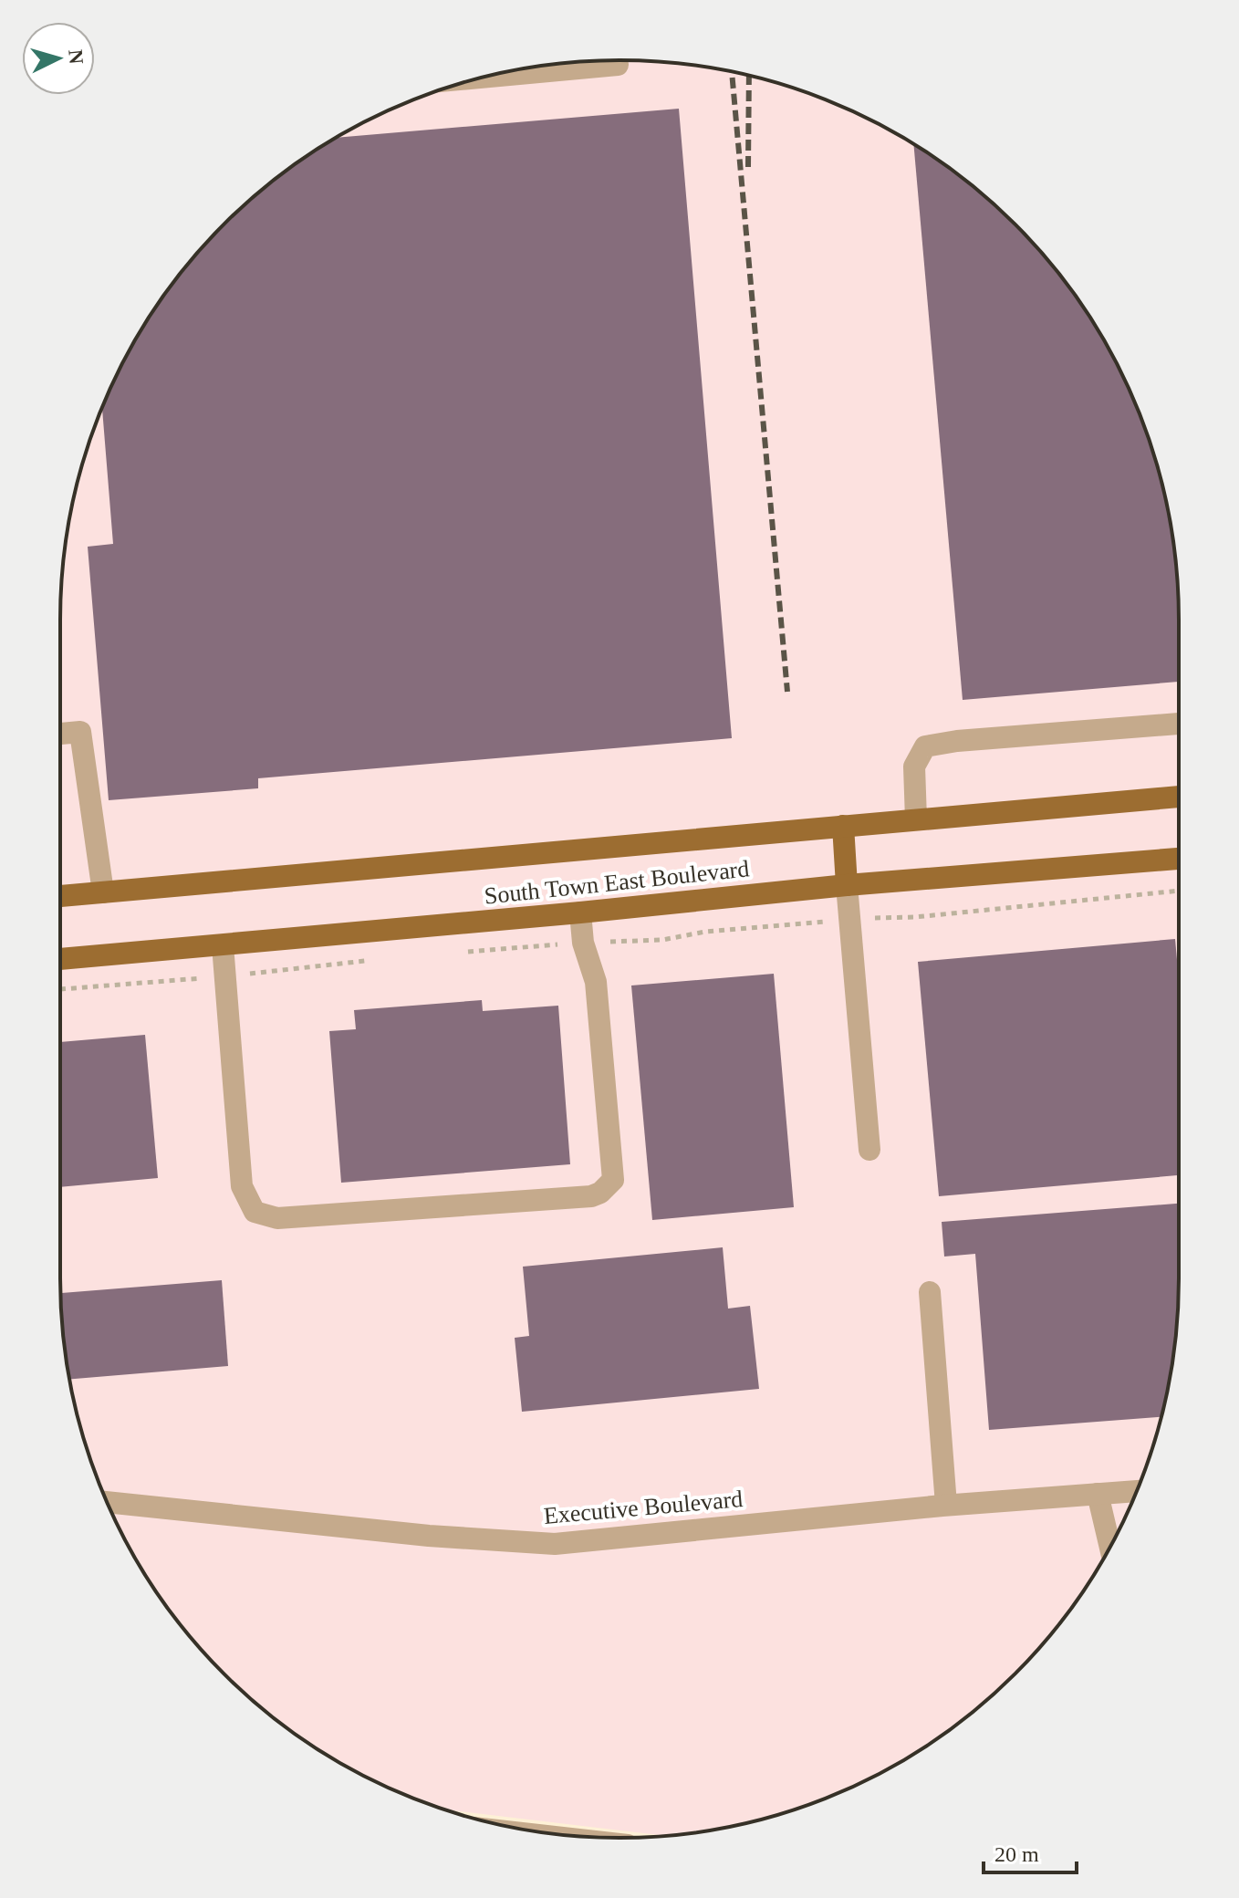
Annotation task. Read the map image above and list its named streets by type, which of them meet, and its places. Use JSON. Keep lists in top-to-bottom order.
{
  "streets": {
    "main road": ["South Town East Boulevard"],
    "street": ["Executive Boulevard"]
  },
  "scale_bar": "20 m",
  "north": "right"
}
